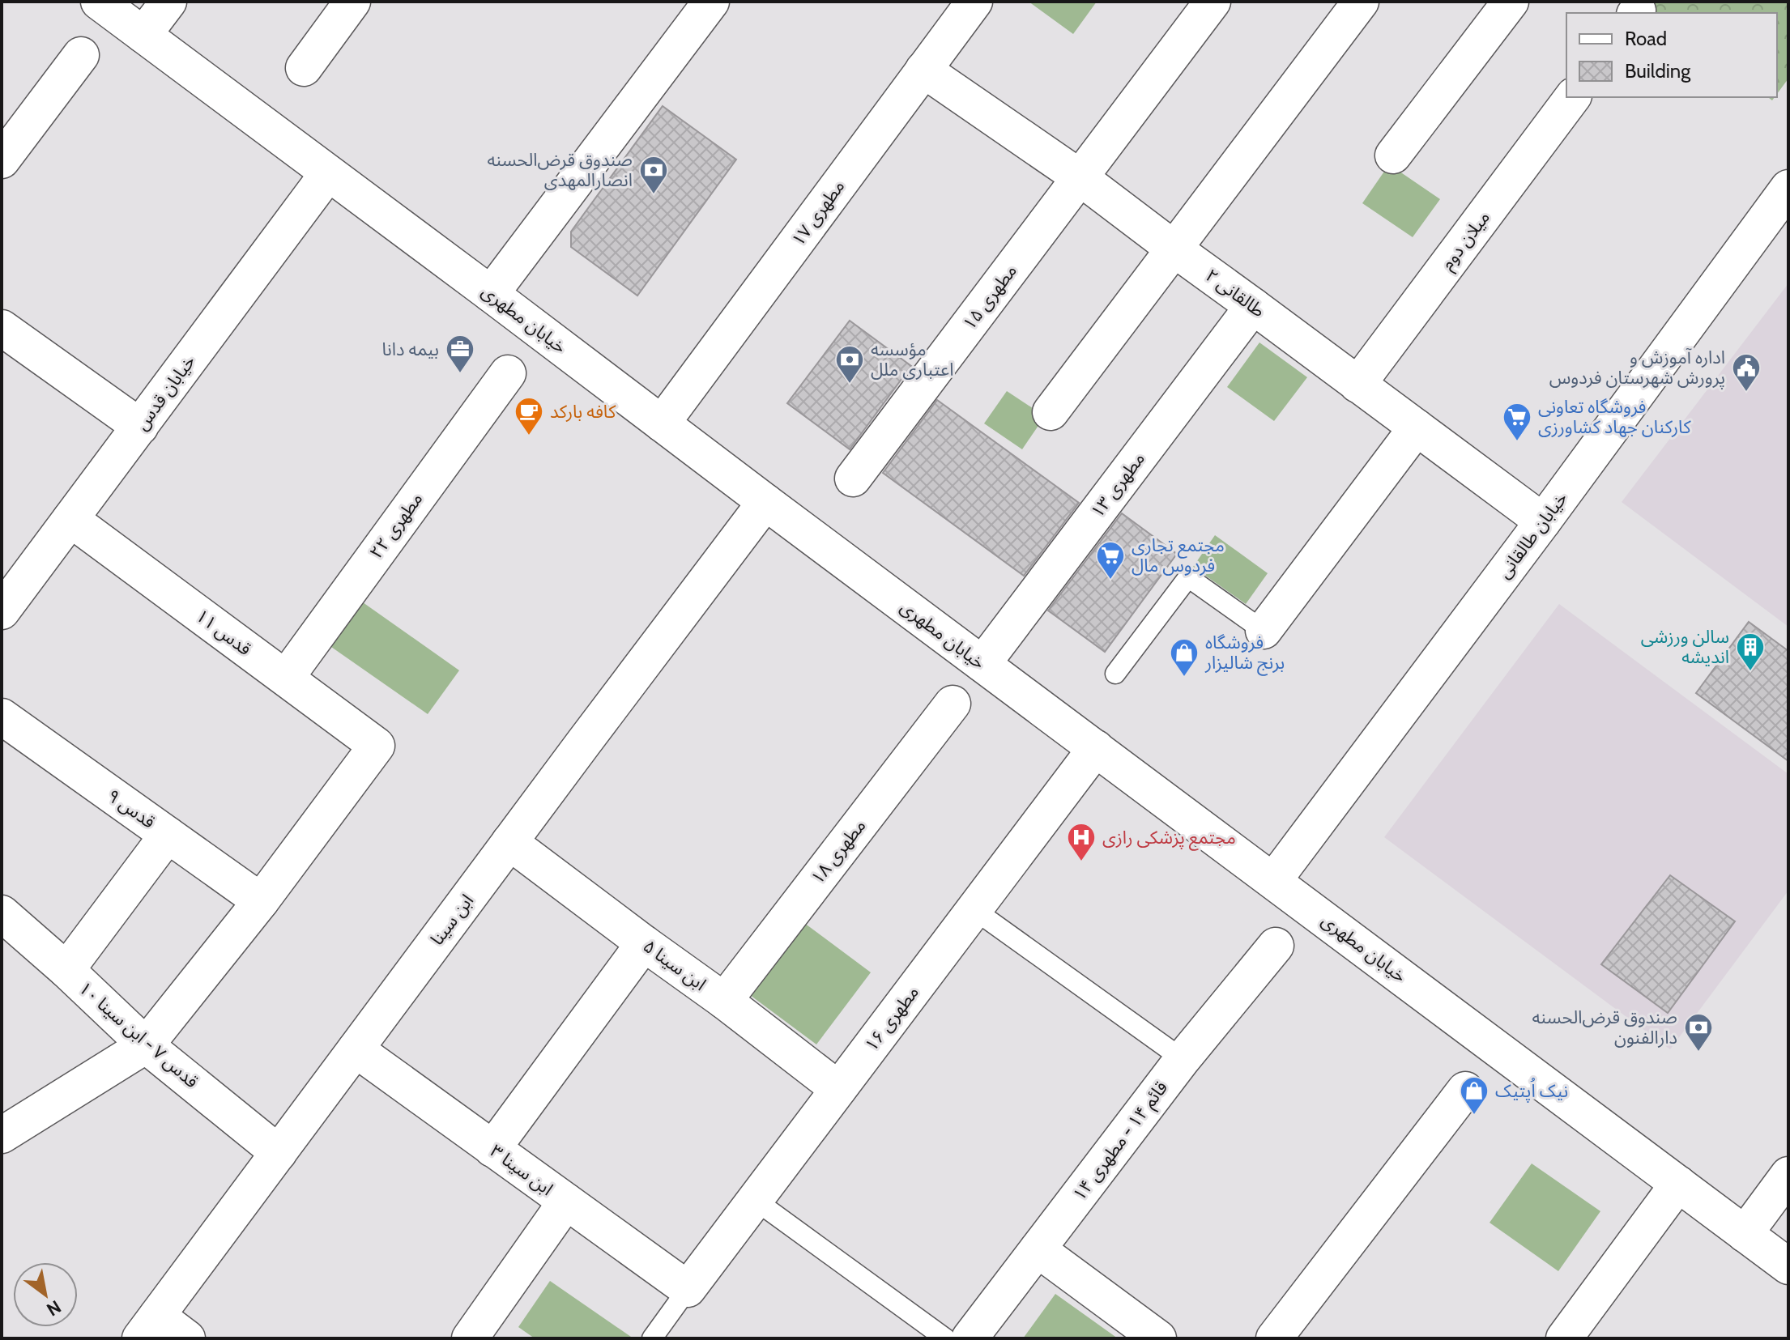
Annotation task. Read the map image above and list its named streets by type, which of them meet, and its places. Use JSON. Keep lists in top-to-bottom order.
{
  "streets": {
    "street": [
      "مطهری ۱۷",
      "میلان دوم",
      "طالقانی ۲",
      "مطهری ۱۵",
      "خیابان مطهری",
      "خیابان قدس",
      "مطهری ۱۳",
      "مطهری ۲۲",
      "خیابان طالقانی",
      "قدس ۱۱",
      "قدس ۹",
      "مطهری ۱۸",
      "ابن سینا",
      "ابن سینا ۵",
      "مطهری ۱۶",
      "قدس ۷ - ابن سینا ۱۰",
      "قائم ۱۴ - مطهری ۱۴",
      "ابن سینا ۳"
    ]
  },
  "crossings": [
    ["مطهری ۱۷", "طالقانی ۲"],
    ["مطهری ۱۷", "خیابان مطهری"],
    ["میلان دوم", "طالقانی ۲"],
    ["طالقانی ۲", "مطهری ۱۵"],
    ["طالقانی ۲", "مطهری ۱۳"],
    ["طالقانی ۲", "خیابان طالقانی"],
    ["خیابان مطهری", "خیابان قدس"],
    ["خیابان مطهری", "مطهری ۱۳"],
    ["خیابان مطهری", "خیابان طالقانی"],
    ["خیابان مطهری", "ابن سینا"],
    ["خیابان مطهری", "مطهری ۱۶"],
    ["خیابان قدس", "قدس ۱۱"],
    ["مطهری ۲۲", "قدس ۱۱"],
    ["قدس ۱۱", "قدس ۹"],
    ["مطهری ۱۸", "ابن سینا ۵"],
    ["ابن سینا", "ابن سینا ۵"],
    ["ابن سینا", "قدس ۷ - ابن سینا ۱۰"],
    ["ابن سینا", "ابن سینا ۳"],
    ["ابن سینا ۵", "مطهری ۱۶"],
    ["مطهری ۱۶", "ابن سینا ۳"]
  ],
  "places": {
    "bank": ["صندوق قرض‌الحسنه انصارالمهدی", "مؤسسه اعتباری ملل", "صندوق قرض‌الحسنه دارالفنون"],
    "office": ["بیمه دانا"],
    "public building": ["اداره آموزش و پرورش شهرستان فردوس"],
    "cafe": ["کافه بارکد"],
    "supermarket": ["فروشگاه تعاونی کارکنان جهاد کشاورزی", "مجتمع تجاری فردوس مال"],
    "building": ["سالن ورزشی اندیشه"],
    "shop": ["فروشگاه برنج شالیزار", "نیک اُپتیک"],
    "hospital": ["مجتمع پزشکی رازی"]
  },
  "legend": ["Road", "Building"],
  "north": "bottom right"
}
